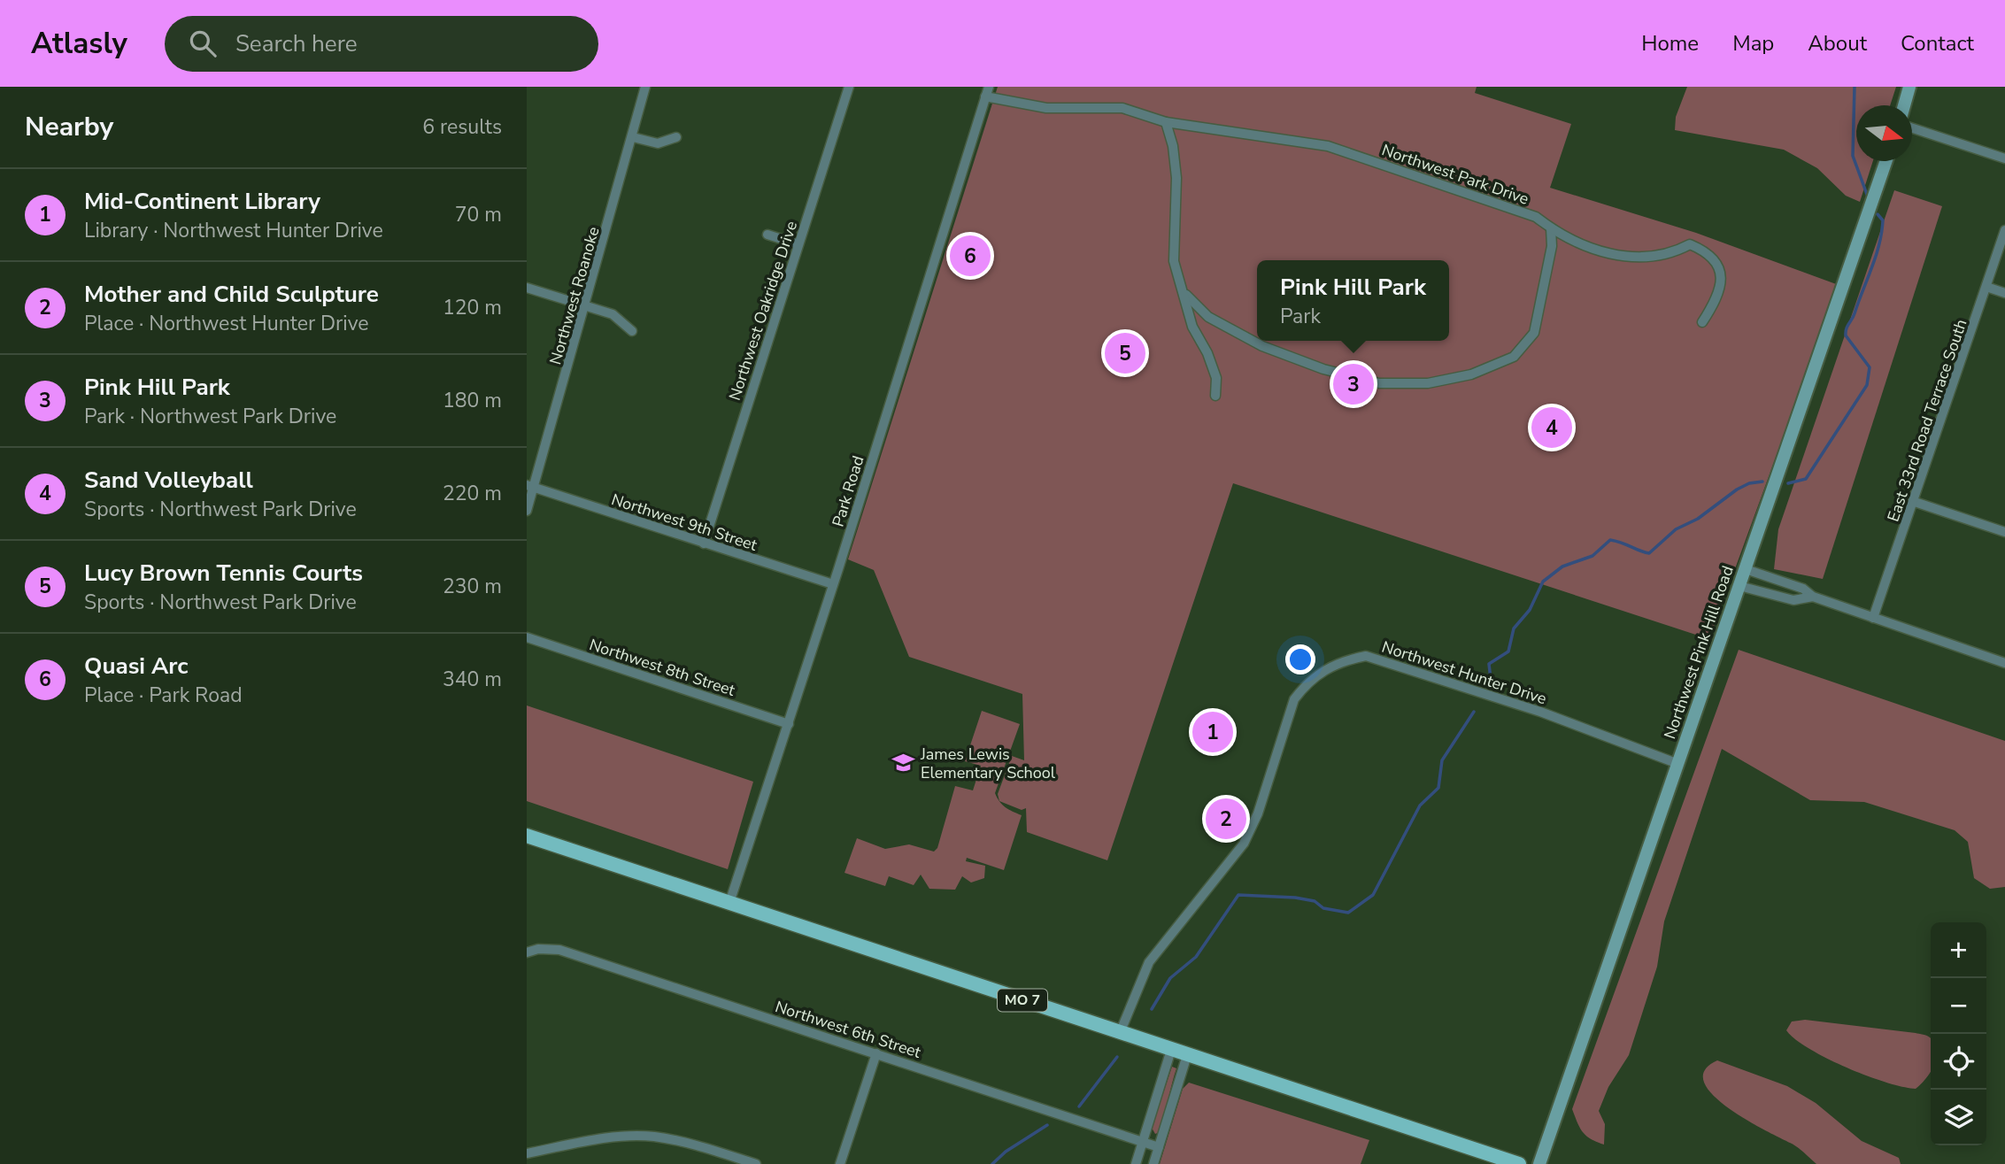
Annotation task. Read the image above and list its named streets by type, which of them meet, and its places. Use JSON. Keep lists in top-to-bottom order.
{
  "streets": {
    "main road": ["Northwest Pink Hill Road", "MO 7"],
    "street": [
      "Northwest Park Drive",
      "Northwest Roanoke",
      "Northwest Oakridge Drive",
      "East 33rd Road Terrace South",
      "Park Road",
      "Northwest 9th Street",
      "Northwest 8th Street",
      "Northwest Hunter Drive",
      "Northwest 6th Street"
    ]
  },
  "crossings": [
    ["Northwest Park Drive", "Park Road"],
    ["Northwest Roanoke", "Northwest 9th Street"],
    ["Northwest Oakridge Drive", "Northwest 9th Street"],
    ["Park Road", "Northwest 9th Street"],
    ["Park Road", "Northwest 8th Street"],
    ["Park Road", "MO 7"],
    ["Northwest Pink Hill Road", "Northwest Hunter Drive"],
    ["Northwest Hunter Drive", "MO 7"]
  ],
  "places": {
    "school or university": ["James Lewis Elementary School"]
  },
  "north": "right",
  "page": {
    "header": "Atlasly",
    "search": "Search here",
    "nav": [
      "Home",
      "Map",
      "About",
      "Contact"
    ],
    "heading": ["Nearby", "6 results"],
    "list": [
      {
        "mark": "1",
        "name": "Mid-Continent Library",
        "note": "Library · Northwest Hunter Drive",
        "value": "70 m"
      },
      {
        "mark": "2",
        "name": "Mother and Child Sculpture",
        "note": "Place · Northwest Hunter Drive",
        "value": "120 m"
      },
      {
        "mark": "3",
        "name": "Pink Hill Park",
        "note": "Park · Northwest Park Drive",
        "value": "180 m"
      },
      {
        "mark": "4",
        "name": "Sand Volleyball",
        "note": "Sports · Northwest Park Drive",
        "value": "220 m"
      },
      {
        "mark": "5",
        "name": "Lucy Brown Tennis Courts",
        "note": "Sports · Northwest Park Drive",
        "value": "230 m"
      },
      {
        "mark": "6",
        "name": "Quasi Arc",
        "note": "Place · Park Road",
        "value": "340 m"
      }
    ],
    "pins": [
      "6",
      "5",
      "3",
      "4",
      "1",
      "2"
    ],
    "popup": ["Pink Hill Park", "Park"],
    "map_buttons": ["+", "−"]
  }
}
